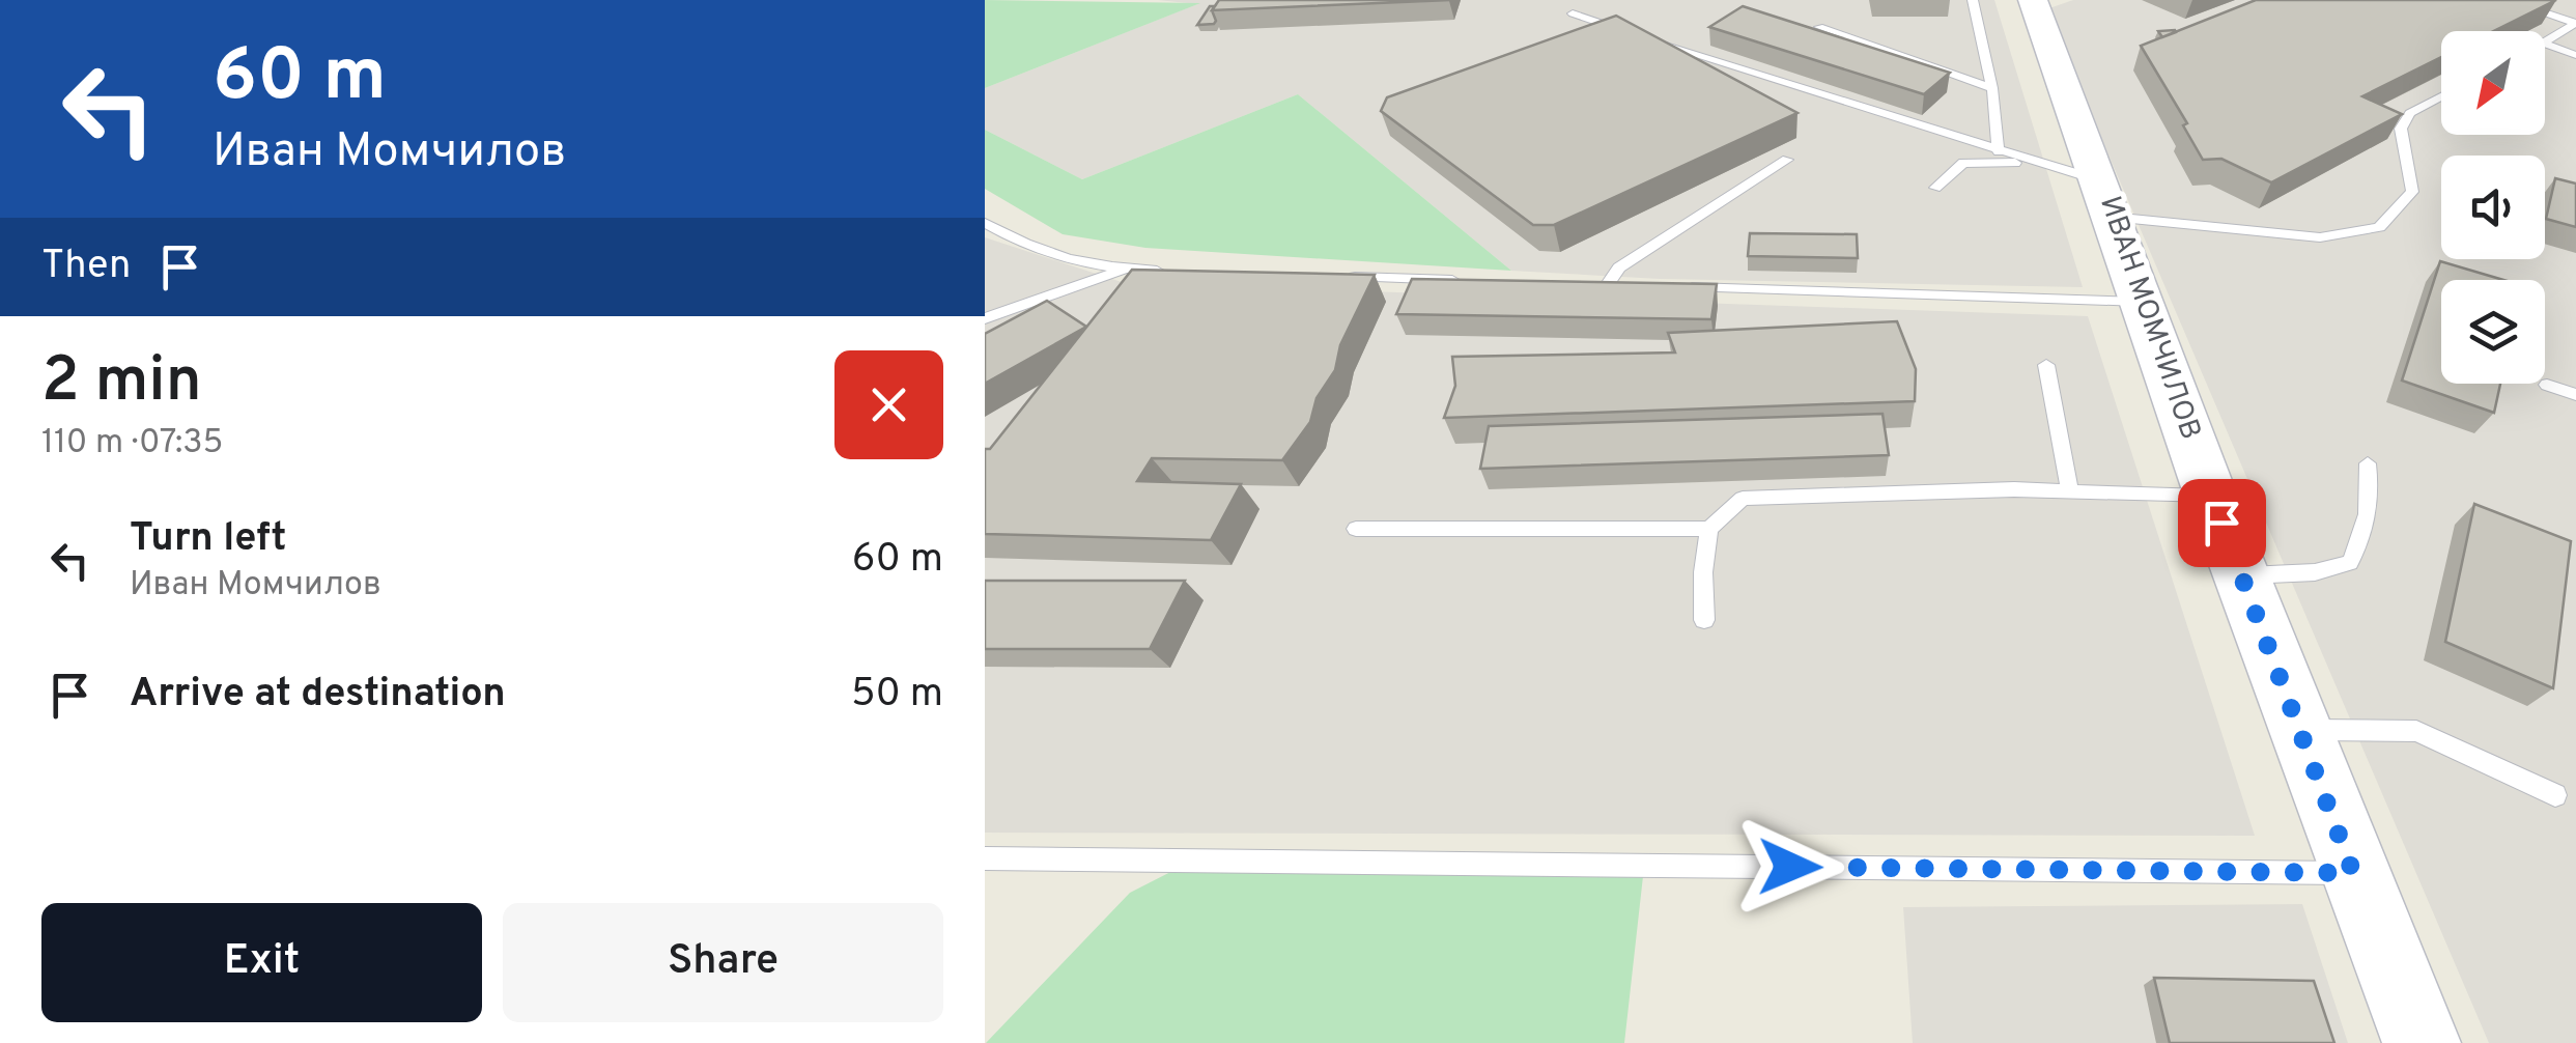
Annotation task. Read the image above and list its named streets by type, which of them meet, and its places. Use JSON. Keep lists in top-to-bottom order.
{
  "streets": {
    "street": ["ИВАН МОМЧИЛОВ"]
  },
  "north": "bottom left",
  "page": {
    "turn": ["60 m", "Иван Момчилов"],
    "then": "Then",
    "heading": ["2 min", "110 m · 07:35"],
    "list": [
      {
        "name": "Turn left",
        "note": "Иван Момчилов",
        "value": "60 m"
      },
      {
        "name": "Arrive at destination",
        "value": "50 m"
      }
    ],
    "buttons": ["Exit", "Share"]
  }
}
